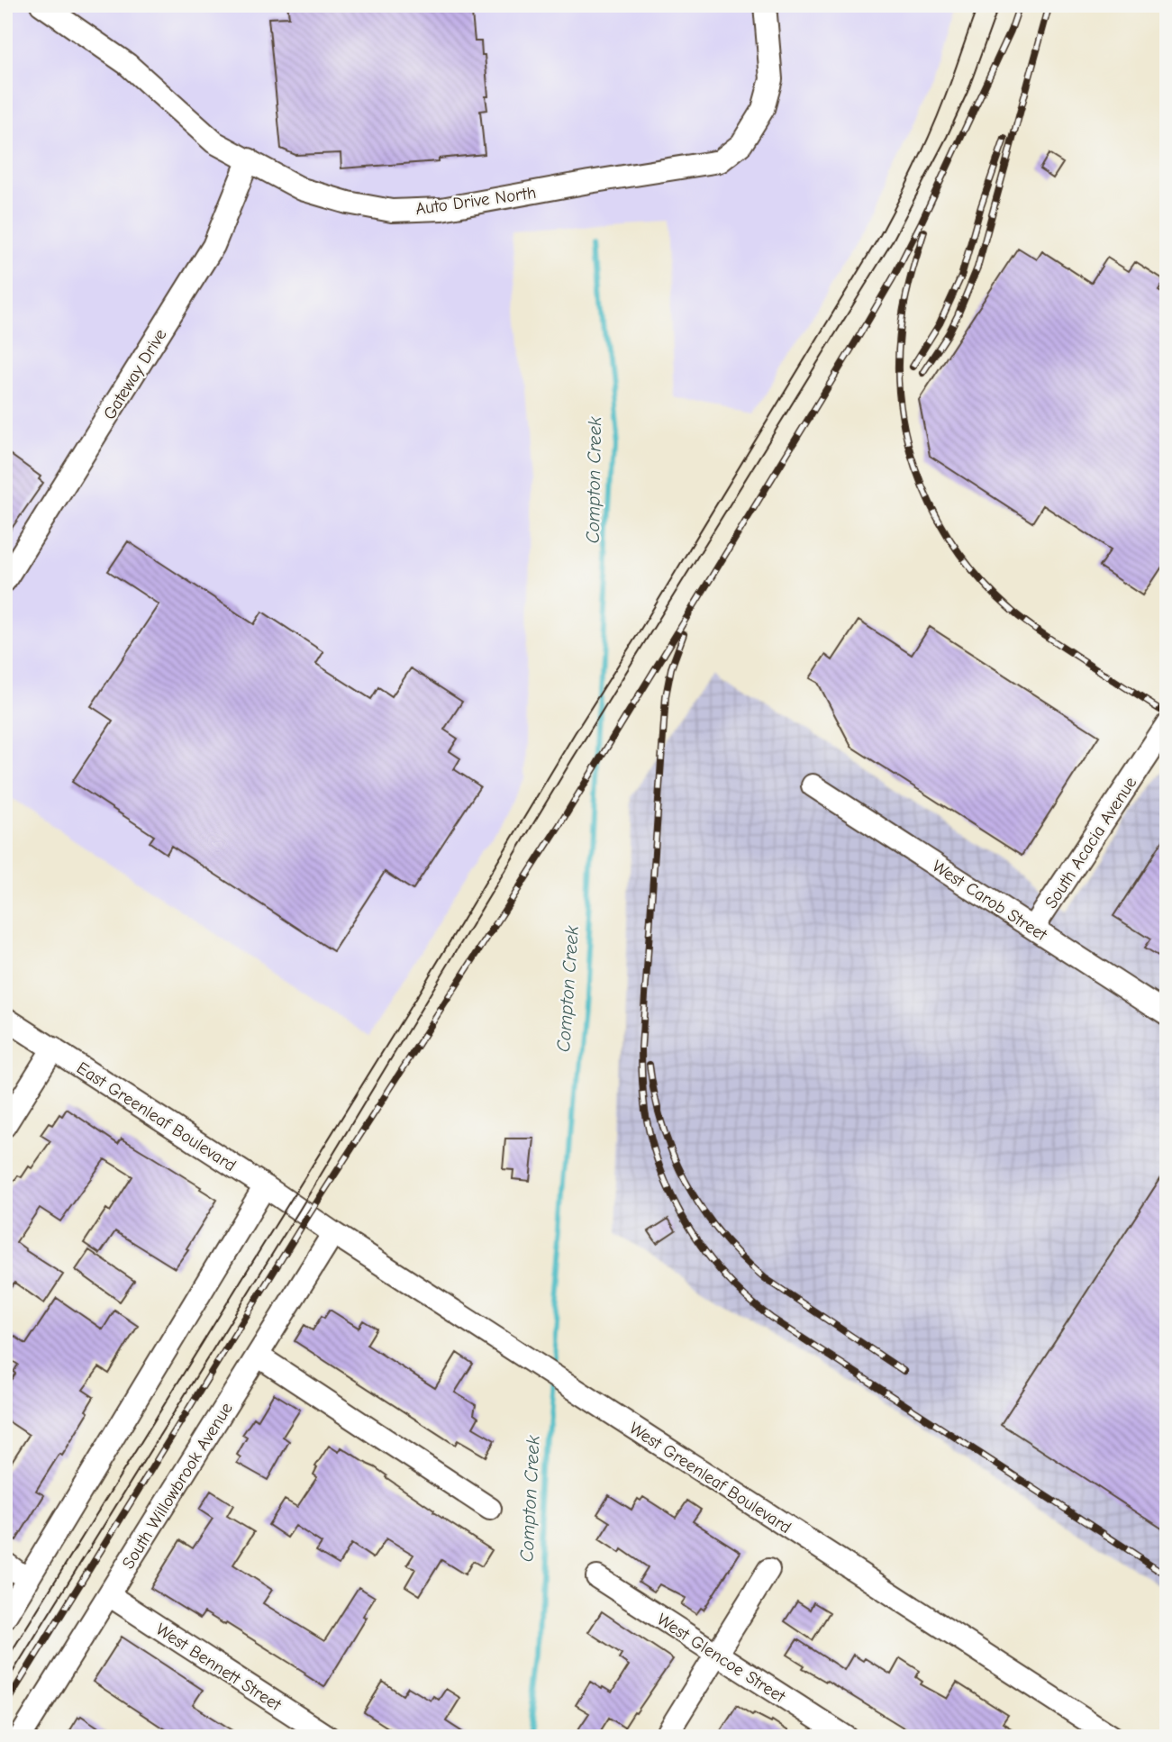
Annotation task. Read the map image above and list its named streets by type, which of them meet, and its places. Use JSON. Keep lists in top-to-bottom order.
{
  "streets": {
    "street": [
      "Auto Drive North",
      "Gateway Drive",
      "South Acacia Avenue",
      "West Carob Street",
      "East Greenleaf Boulevard",
      "West Greenleaf Boulevard",
      "South Willowbrook Avenue",
      "West Glencoe Street",
      "West Bennett Street"
    ]
  },
  "crossings": [
    ["Auto Drive North", "Gateway Drive"],
    ["South Acacia Avenue", "West Carob Street"],
    ["East Greenleaf Boulevard", "West Greenleaf Boulevard"],
    ["West Greenleaf Boulevard", "South Willowbrook Avenue"],
    ["South Willowbrook Avenue", "West Bennett Street"]
  ],
  "water": ["Compton Creek"]
}
